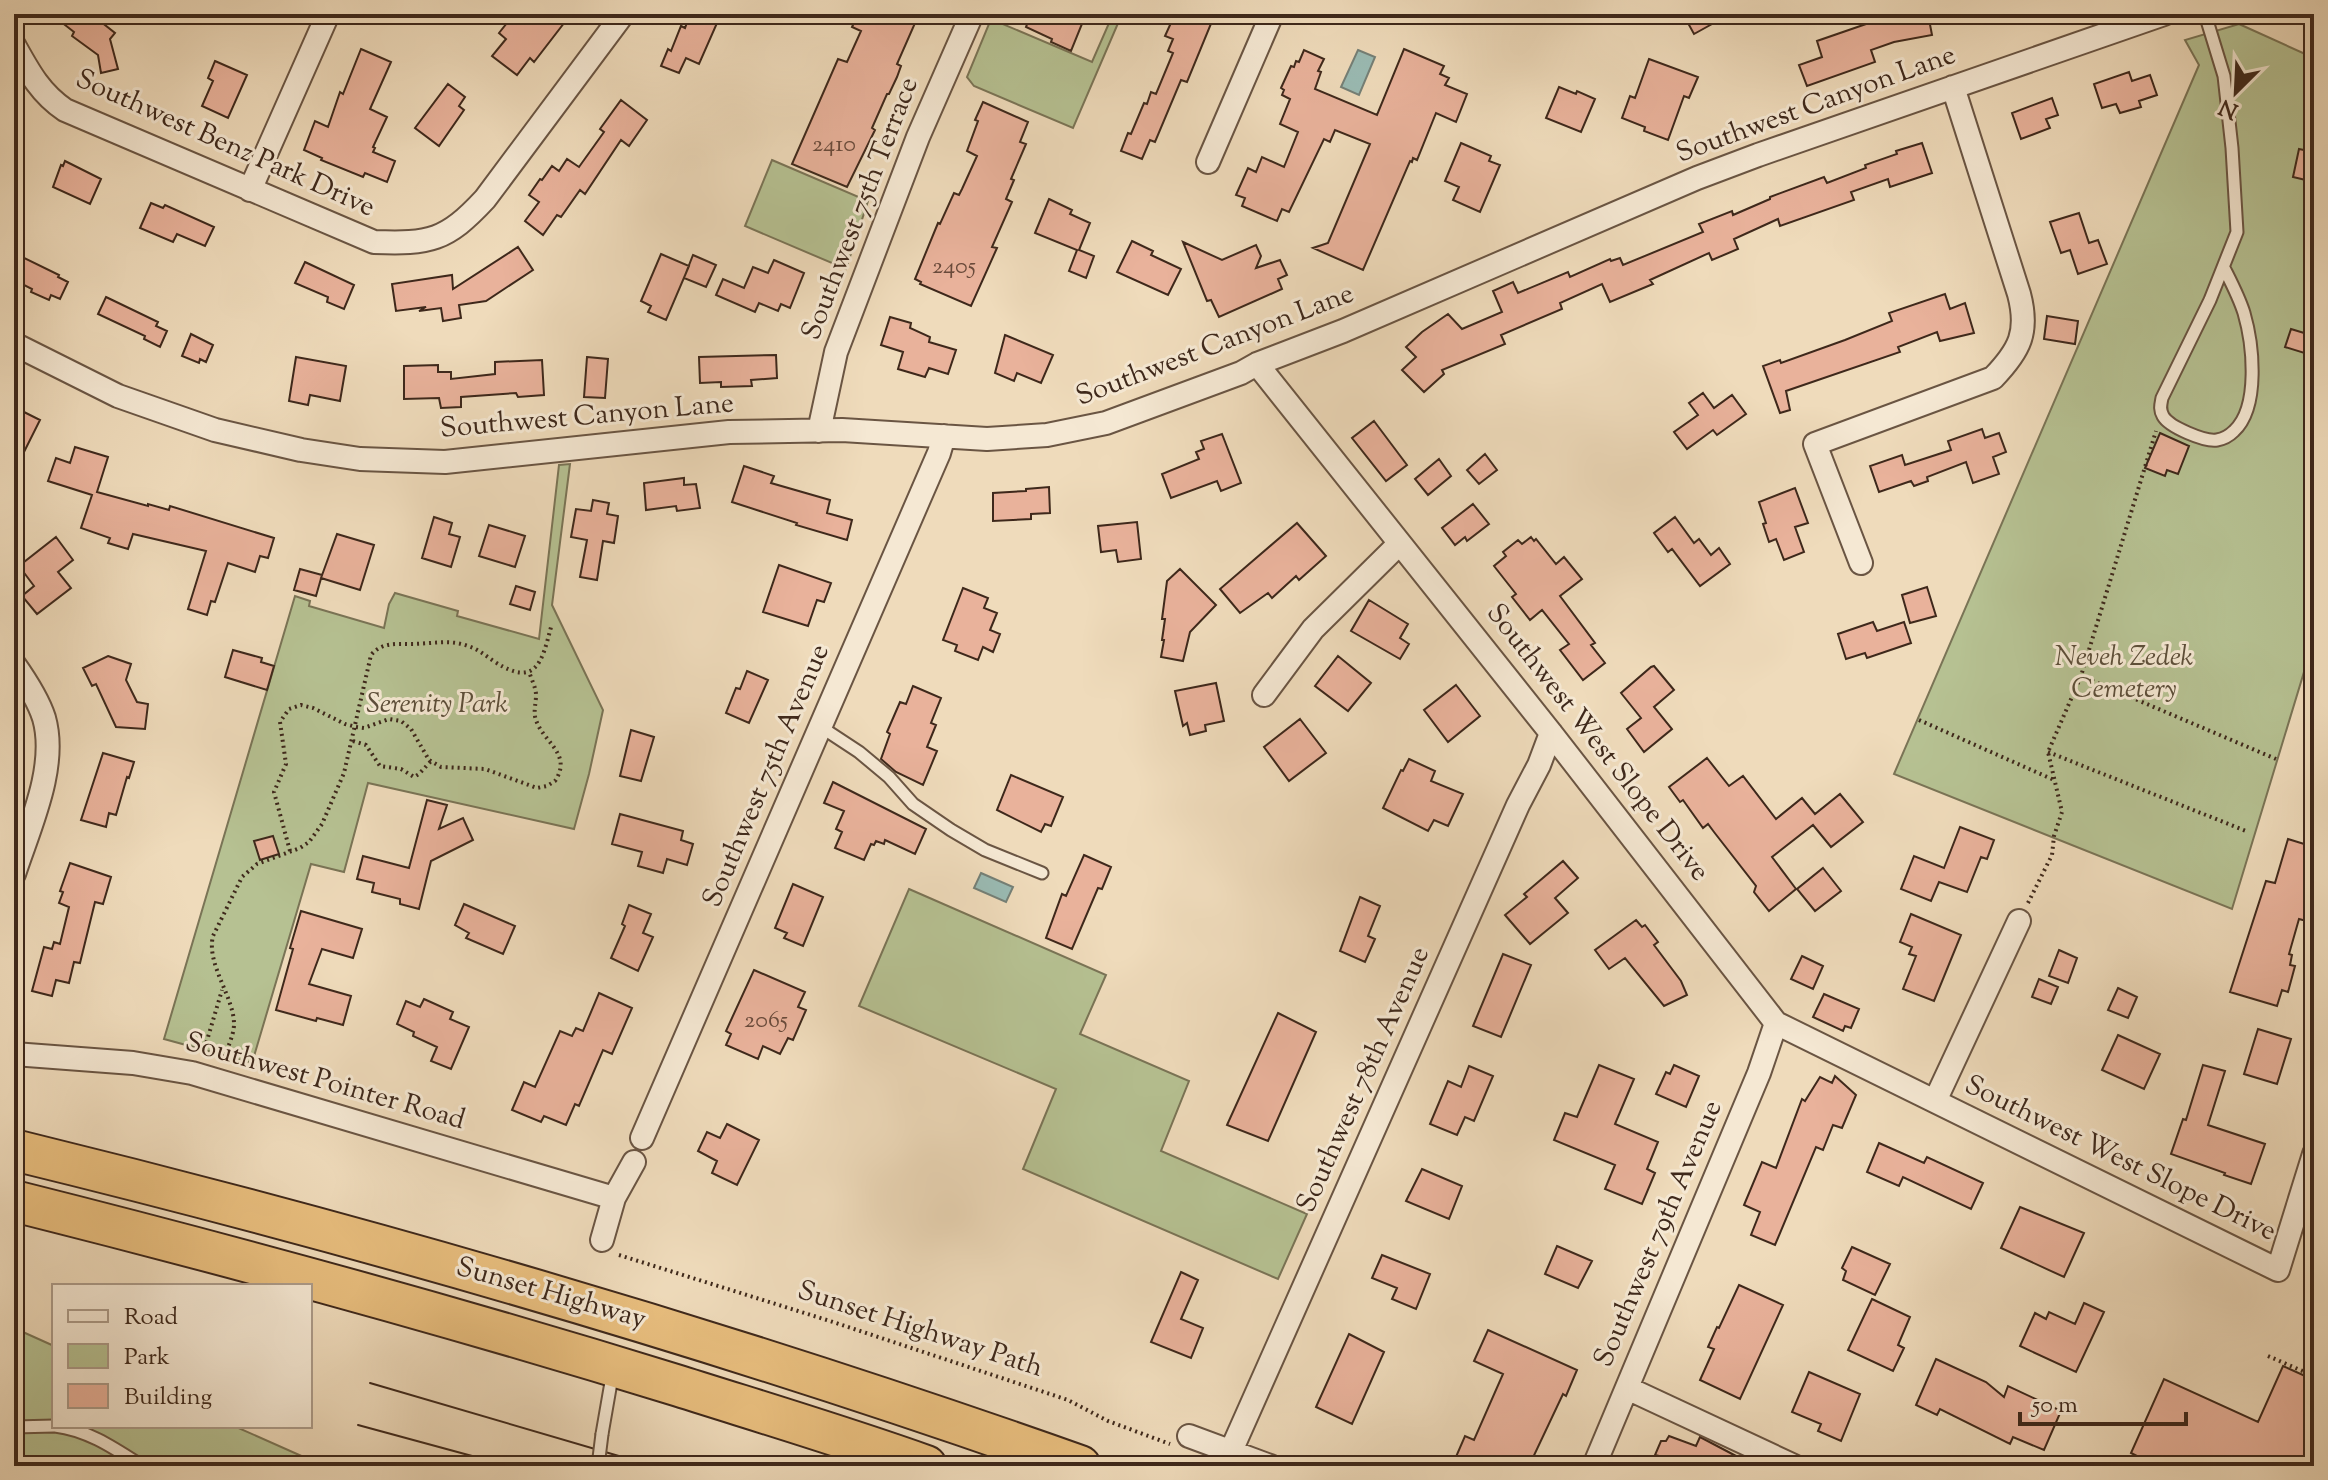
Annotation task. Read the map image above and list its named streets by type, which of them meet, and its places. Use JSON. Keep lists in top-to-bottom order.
{
  "streets": {
    "highway": ["Sunset Highway"],
    "street": [
      "Southwest Canyon Lane",
      "Southwest Benz Park Drive",
      "Southwest 75th Terrace",
      "Southwest West Slope Drive",
      "Southwest 75th Avenue",
      "Southwest 78th Avenue",
      "Southwest Pointer Road",
      "Southwest 79th Avenue"
    ],
    "path": ["Sunset Highway Path"]
  },
  "crossings": [
    ["Southwest Canyon Lane", "Southwest 75th Terrace"],
    ["Southwest Canyon Lane", "Southwest West Slope Drive"],
    ["Southwest Canyon Lane", "Southwest 75th Avenue"],
    ["Southwest West Slope Drive", "Southwest 78th Avenue"],
    ["Southwest West Slope Drive", "Southwest 79th Avenue"]
  ],
  "parks": ["Neveh Zedek Cemetery", "Serenity Park"],
  "house_numbers": ["2410", "2405", "2065"],
  "legend": ["Road", "Park", "Building"],
  "scale_bar": "50 m",
  "north": "bottom left"
}
